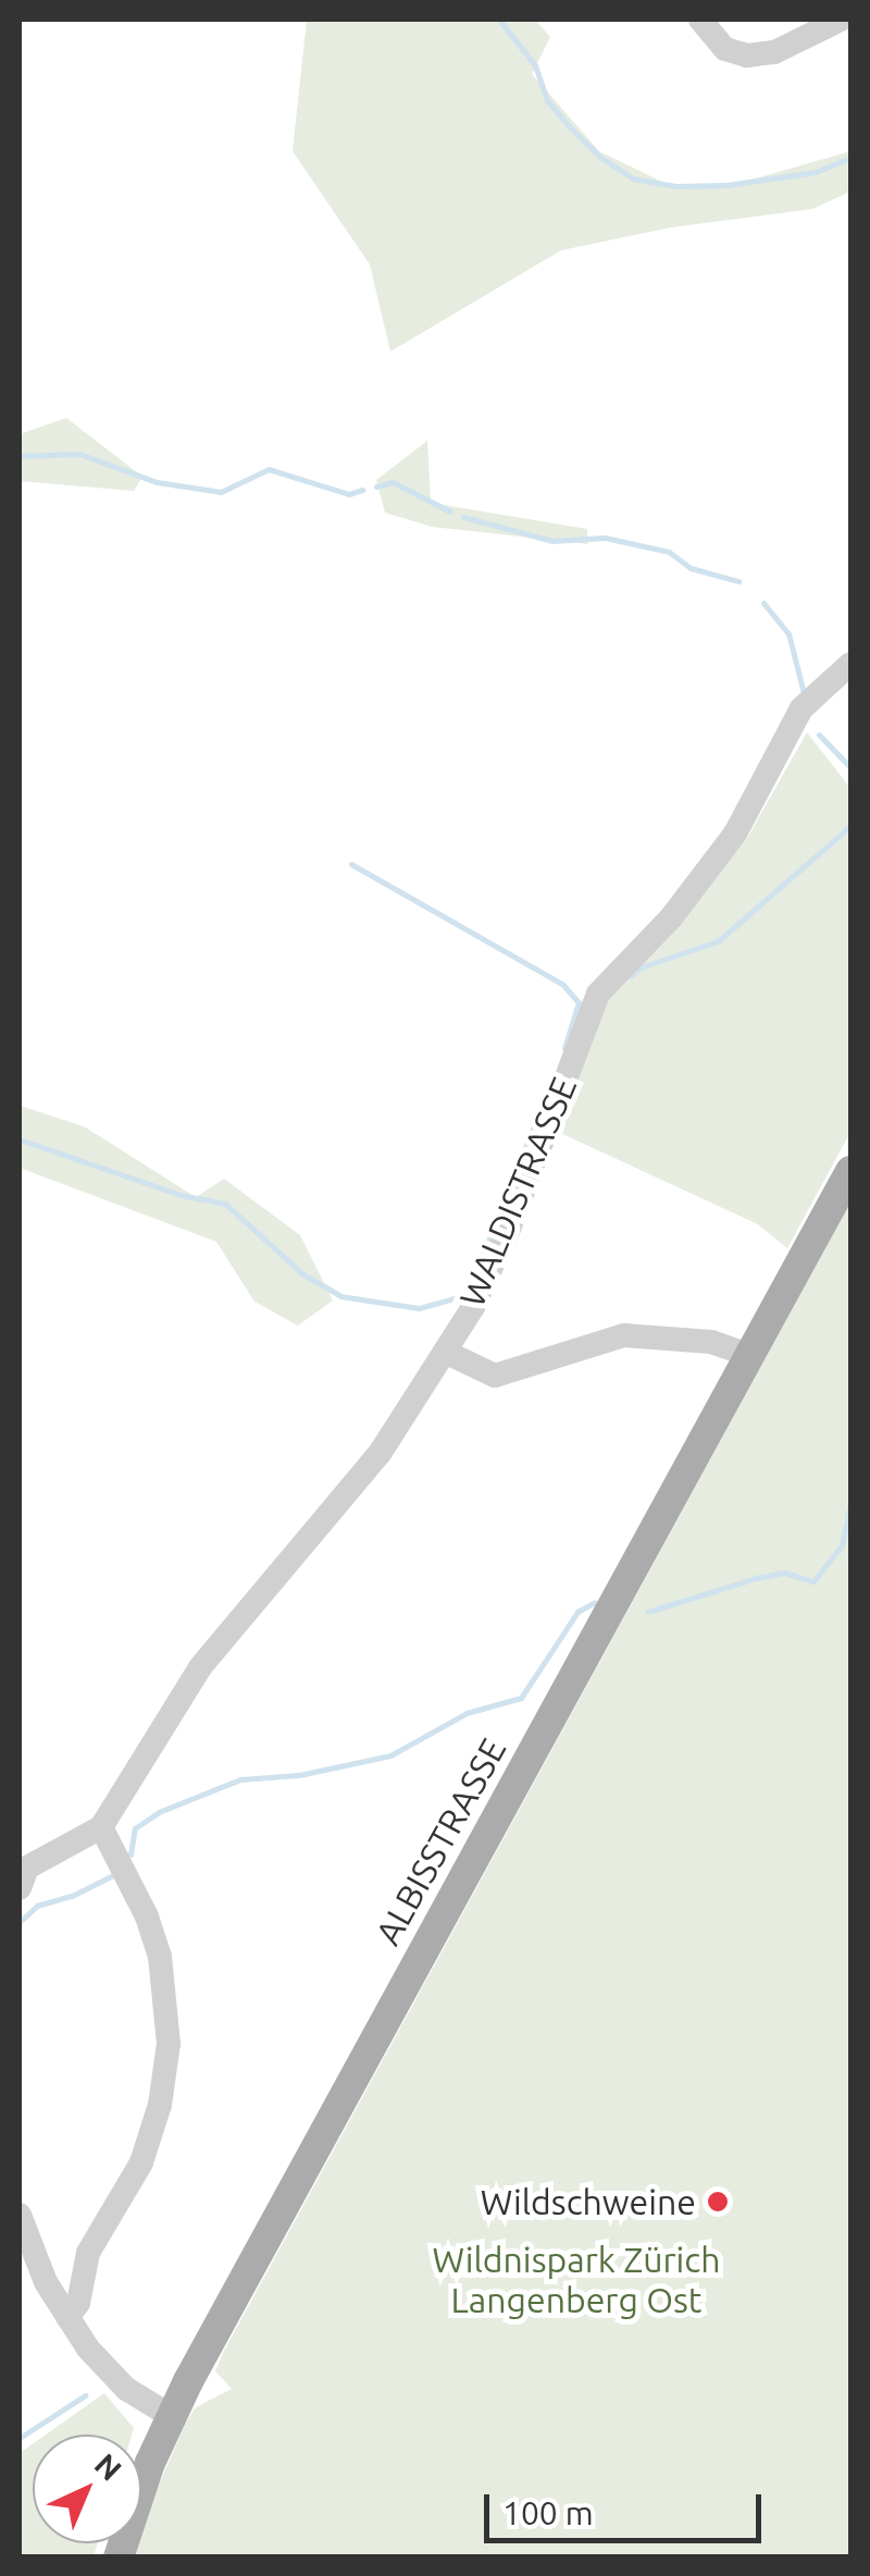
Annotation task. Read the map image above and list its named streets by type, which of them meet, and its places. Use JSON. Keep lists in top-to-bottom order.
{
  "streets": {
    "main road": ["ALBISSTRASSE"],
    "street": ["WALDISTRASSE"]
  },
  "parks": ["Wildnispark Zürich Langenberg Ost"],
  "places": ["Wildschweine"],
  "scale_bar": "100 m",
  "north": "top right"
}
